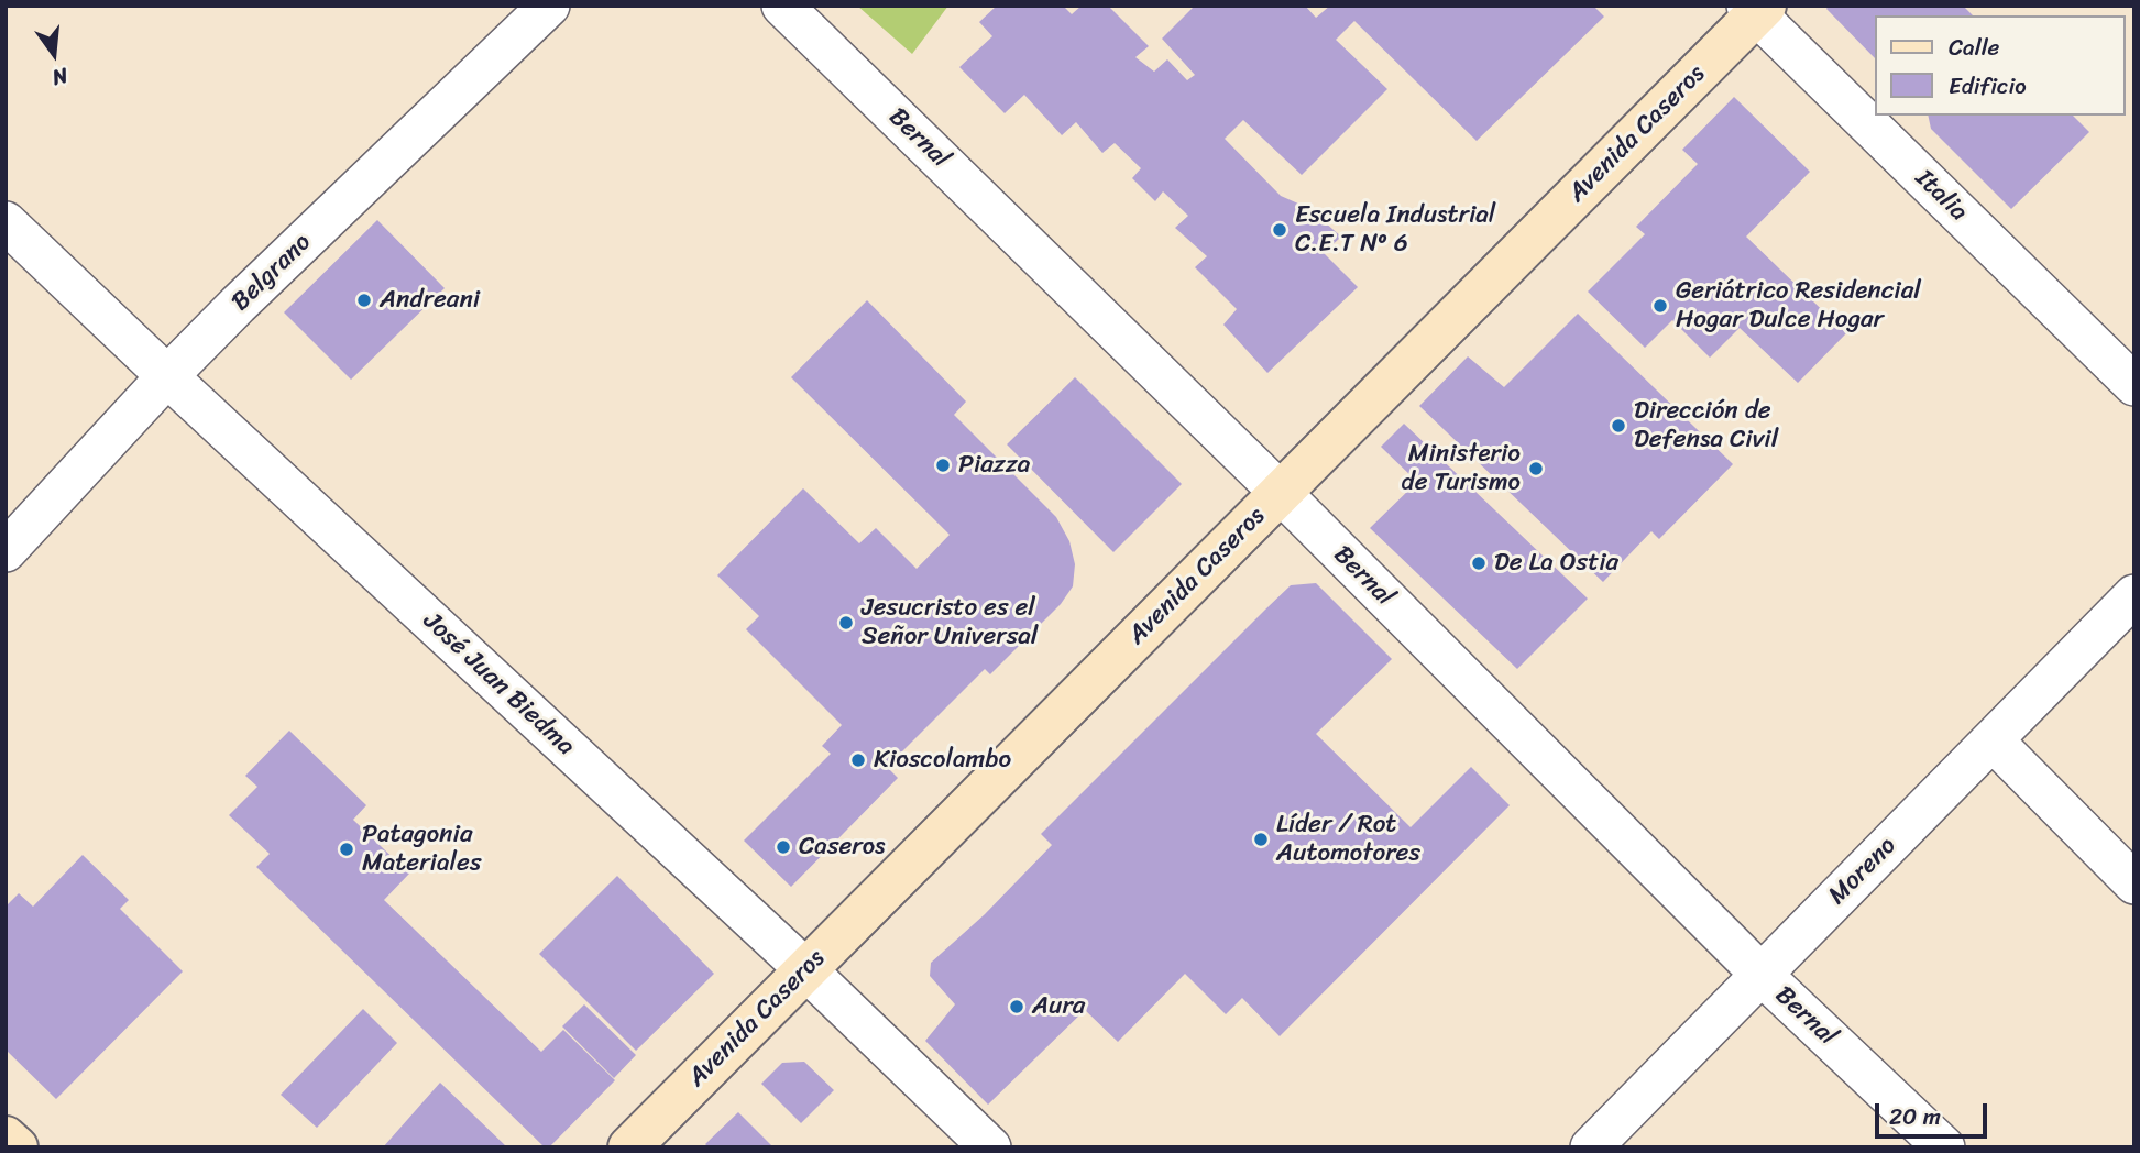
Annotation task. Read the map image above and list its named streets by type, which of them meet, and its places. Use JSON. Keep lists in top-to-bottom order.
{
  "streets": {
    "main road": ["Avenida Caseros"],
    "street": [
      "Bernal",
      "Italia",
      "Belgrano",
      "José Juan Biedma",
      "Moreno"
    ]
  },
  "crossings": [
    ["Avenida Caseros", "Bernal"],
    ["Avenida Caseros", "Italia"],
    ["Avenida Caseros", "José Juan Biedma"],
    ["Bernal", "Moreno"],
    ["Belgrano", "José Juan Biedma"]
  ],
  "places": [
    "Escuela Industrial C.E.T Nº 6",
    "Andreani",
    "Geriátrico Residencial Hogar Dulce Hogar",
    "Dirección de Defensa Civil",
    "Piazza",
    "Ministerio de Turismo",
    "De La Ostia",
    "Jesucristo es el Señor Universal",
    "Kioscolambo",
    "Líder / Rot Automotores",
    "Caseros",
    "Patagonia Materiales",
    "Aura"
  ],
  "legend": ["Calle", "Edificio"],
  "scale_bar": "20 m",
  "north": "bottom"
}
